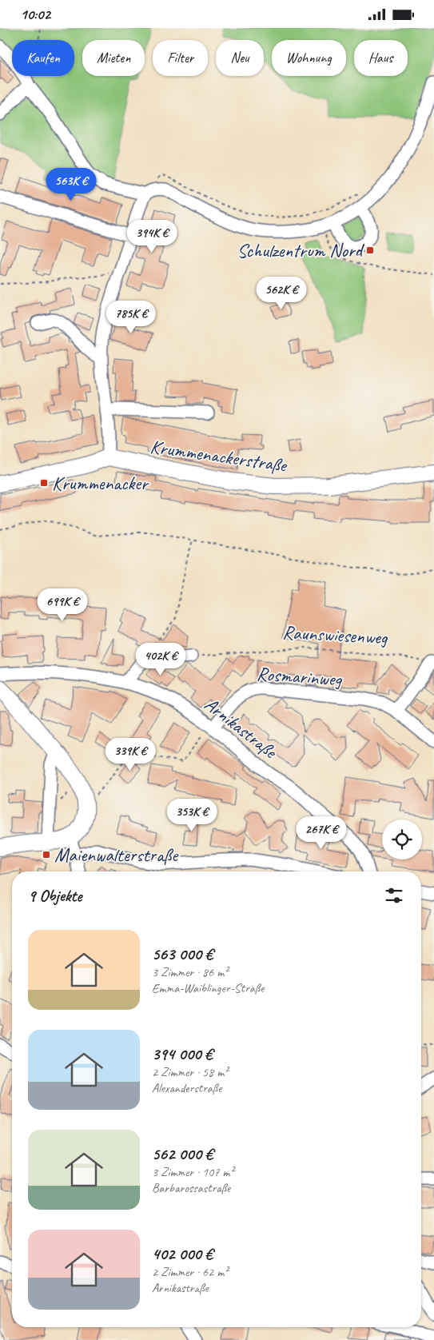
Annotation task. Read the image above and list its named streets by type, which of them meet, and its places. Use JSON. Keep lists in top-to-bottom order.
{
  "streets": {
    "main road": ["Krummenackerstraße"],
    "street": ["Rosmarinweg", "Arnikastraße"],
    "path": ["Raunswiesenweg"]
  },
  "crossings": [
    ["Rosmarinweg", "Arnikastraße"]
  ],
  "places": {
    "transit": ["Schulzentrum Nord", "Krummenacker", "Maienwalterstraße"]
  },
  "page": {
    "status": "10:02",
    "chip": [
      "Kaufen",
      "Mieten",
      "Filter",
      "Neu",
      "Wohnung",
      "Haus"
    ],
    "price": [
      "563K €",
      "394K €",
      "562K €",
      "785K €",
      "699K €",
      "402K €",
      "339K €",
      "353K €",
      "267K €"
    ],
    "heading": "9 Objekte",
    "list": [
      {
        "name": "563 000 €",
        "note": "3 Zimmer · 86 m² · Emma-Waiblinger-Straße"
      },
      {
        "name": "394 000 €",
        "note": "2 Zimmer · 58 m² · Alexanderstraße"
      },
      {
        "name": "562 000 €",
        "note": "3 Zimmer · 107 m² · Barbarossastraße"
      },
      {
        "name": "402 000 €",
        "note": "2 Zimmer · 62 m² · Arnikastraße"
      }
    ]
  }
}
